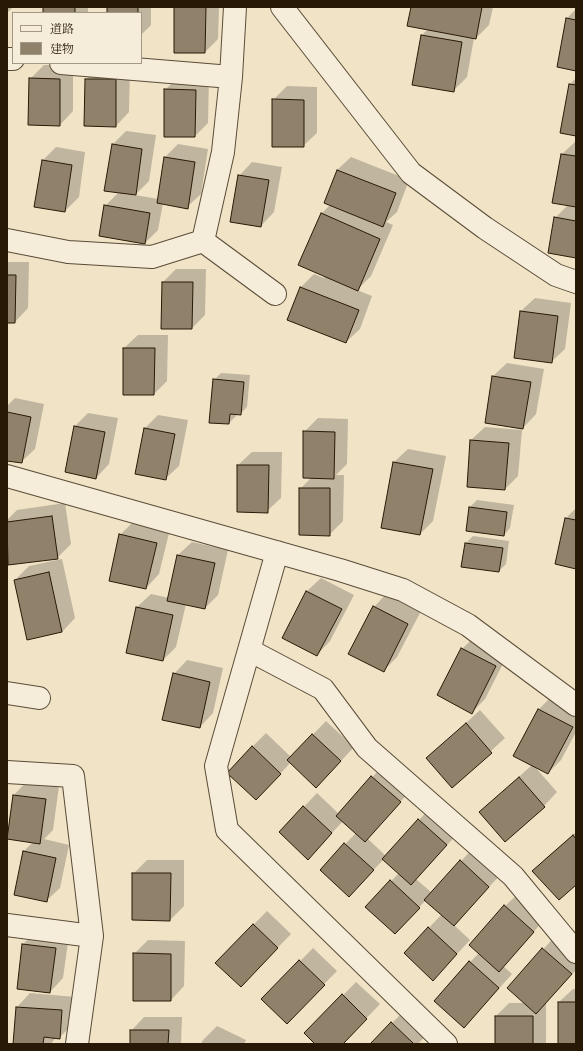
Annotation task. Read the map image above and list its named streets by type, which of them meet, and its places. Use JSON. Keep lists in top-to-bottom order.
{
  "legend": ["道路", "建物"]
}
